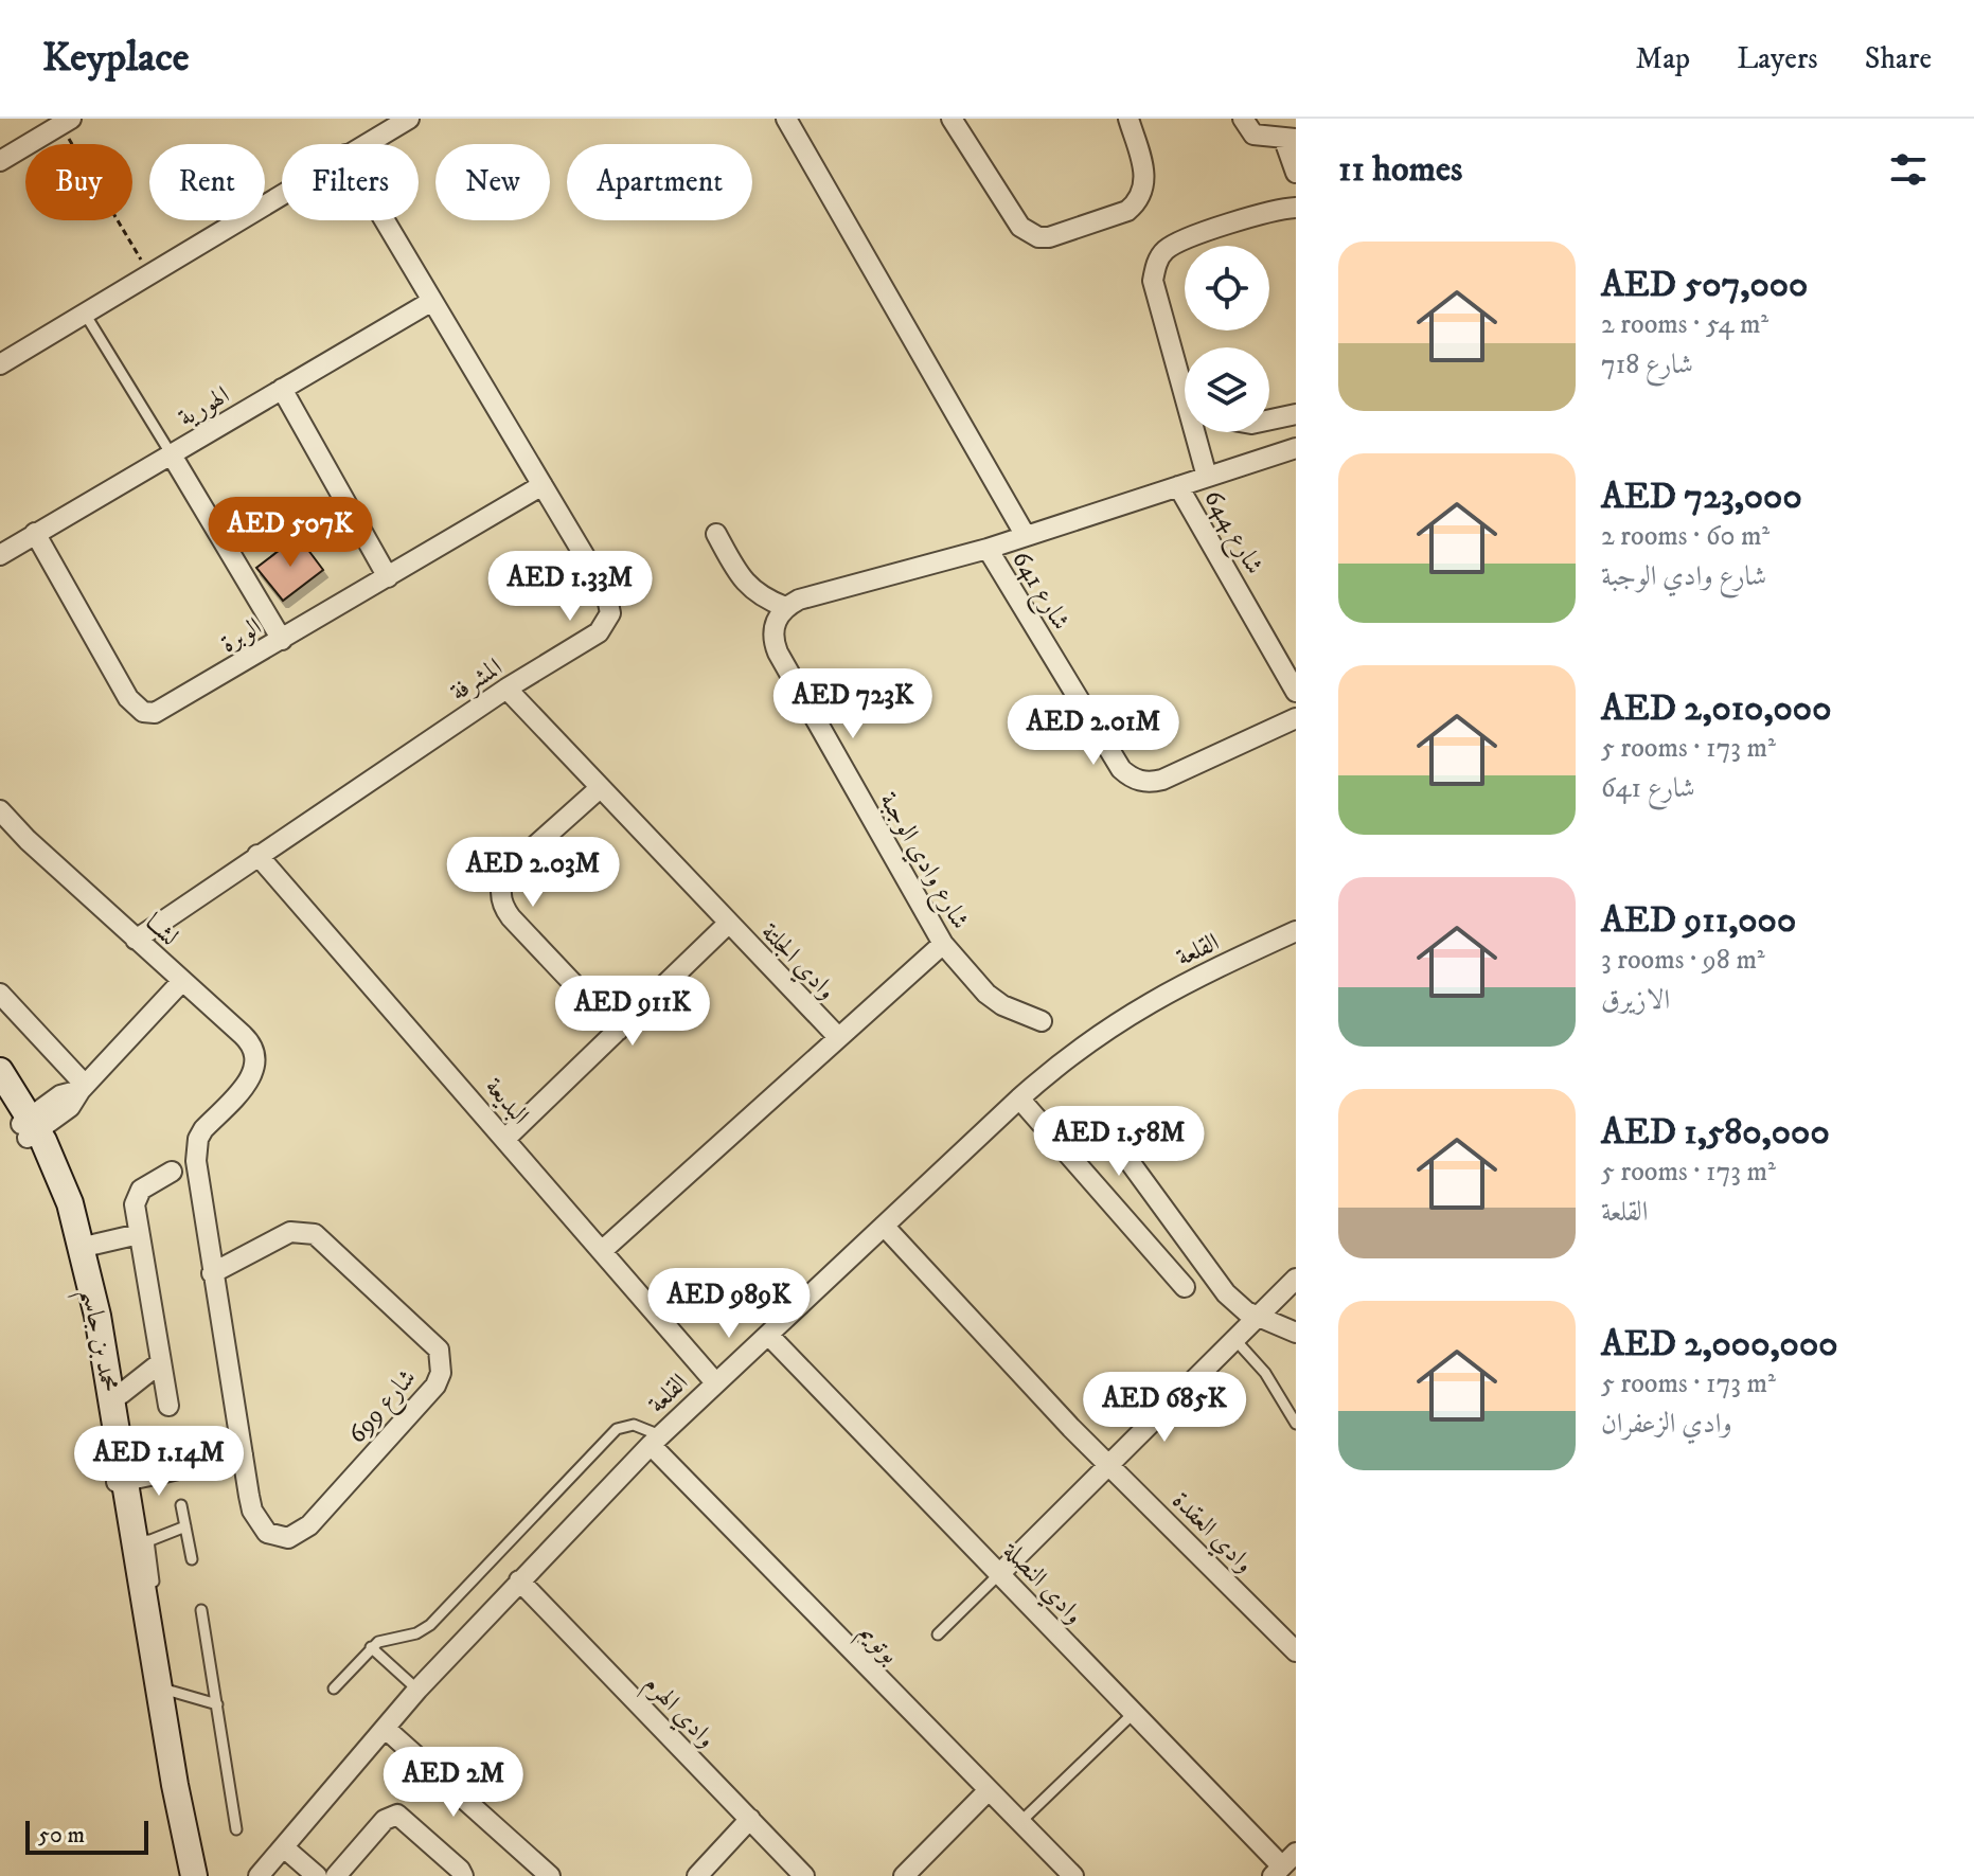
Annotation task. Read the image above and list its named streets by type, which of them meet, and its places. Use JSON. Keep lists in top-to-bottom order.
{
  "streets": {
    "street": [
      "الهورية",
      "شارع 644",
      "شارع 641",
      "الوبرة",
      "المشرفة",
      "شارع وادي الوجبة",
      "لشــا",
      "القلعة",
      "وادي الجلتة",
      "البديعة",
      "محمد بن جاسم",
      "شارع 699",
      "وادي العقدة",
      "وادي النصلة",
      "بوتويم",
      "وادي الهرم"
    ]
  },
  "crossings": [
    ["الهورية", "الوبرة"],
    ["الهورية", "المشرفة"],
    ["شارع 644", "شارع 641"],
    ["الوبرة", "المشرفة"],
    ["المشرفة", "لشــا"],
    ["المشرفة", "وادي الجلتة"],
    ["المشرفة", "البديعة"],
    ["لشــا", "محمد بن جاسم"],
    ["لشــا", "شارع 699"],
    ["القلعة", "البديعة"],
    ["القلعة", "وادي العقدة"],
    ["القلعة", "وادي النصلة"],
    ["القلعة", "بوتويم"],
    ["القلعة", "وادي الهرم"],
    ["وادي الجلتة", "البديعة"]
  ],
  "scale_bar": "50 m",
  "page": {
    "header": "Keyplace",
    "nav": ["Map", "Layers", "Share"],
    "heading": "11 homes",
    "chip": [
      "Buy",
      "Rent",
      "Filters",
      "New",
      "Apartment"
    ],
    "list": [
      {
        "name": "AED 507,000",
        "note": "2 rooms · 54 m² · شارع 718"
      },
      {
        "name": "AED 723,000",
        "note": "2 rooms · 60 m² · شارع وادي الوجبة"
      },
      {
        "name": "AED 2,010,000",
        "note": "5 rooms · 173 m² · شارع 641"
      },
      {
        "name": "AED 911,000",
        "note": "3 rooms · 98 m² · الازيرق"
      },
      {
        "name": "AED 1,580,000",
        "note": "5 rooms · 173 m² · القلعة"
      },
      {
        "name": "AED 2,000,000",
        "note": "5 rooms · 173 m² · وادي الزعفران"
      }
    ],
    "price": [
      "AED 507K",
      "AED 1.33M",
      "AED 723K",
      "AED 2.01M",
      "AED 2.03M",
      "AED 911K",
      "AED 1.58M",
      "AED 989K",
      "AED 685K",
      "AED 1.14M",
      "AED 2M"
    ],
    "scale": "50 m"
  }
}
